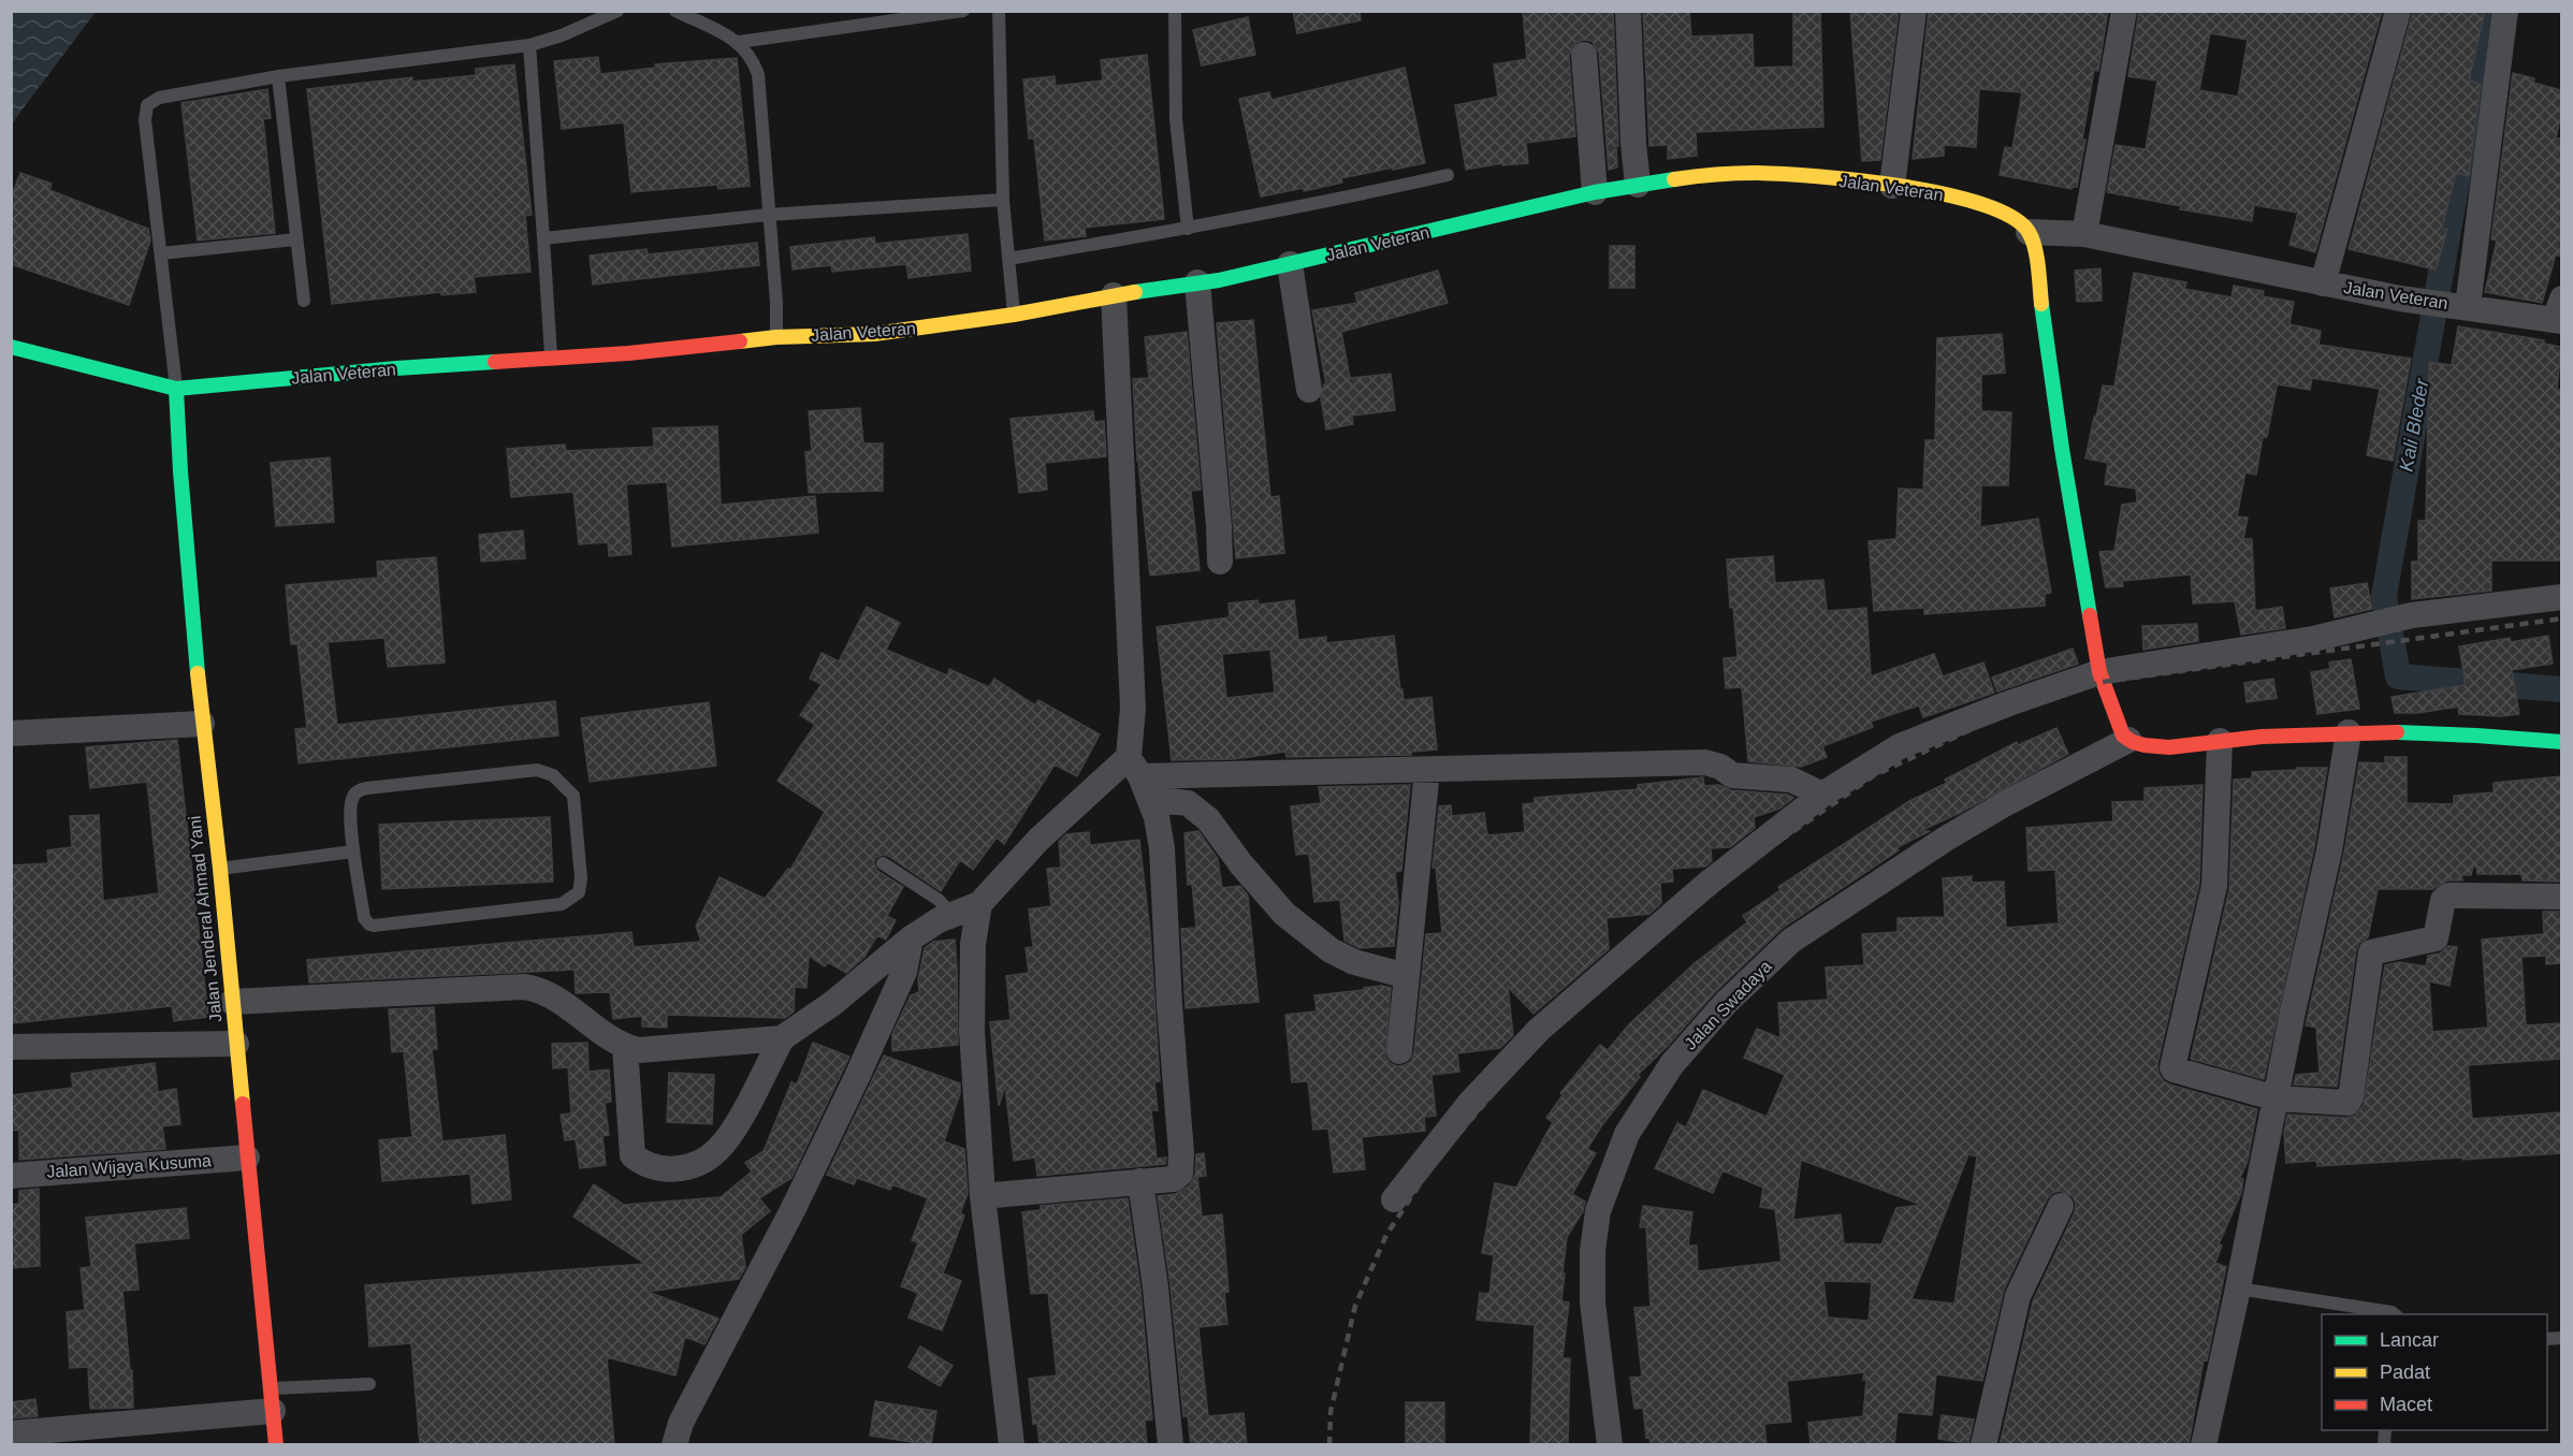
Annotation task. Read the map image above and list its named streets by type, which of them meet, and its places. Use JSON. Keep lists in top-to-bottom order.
{
  "streets": {
    "main road": ["Jalan Veteran", "Jalan Jenderal Ahmad Yani"],
    "street": ["Jalan Swadaya", "Jalan Wijaya Kusuma"]
  },
  "crossings": [
    ["Jalan Veteran", "Jalan Jenderal Ahmad Yani"],
    ["Jalan Jenderal Ahmad Yani", "Jalan Wijaya Kusuma"]
  ],
  "water": ["Kali Bleder"],
  "legend": ["Lancar", "Padat", "Macet"]
}
